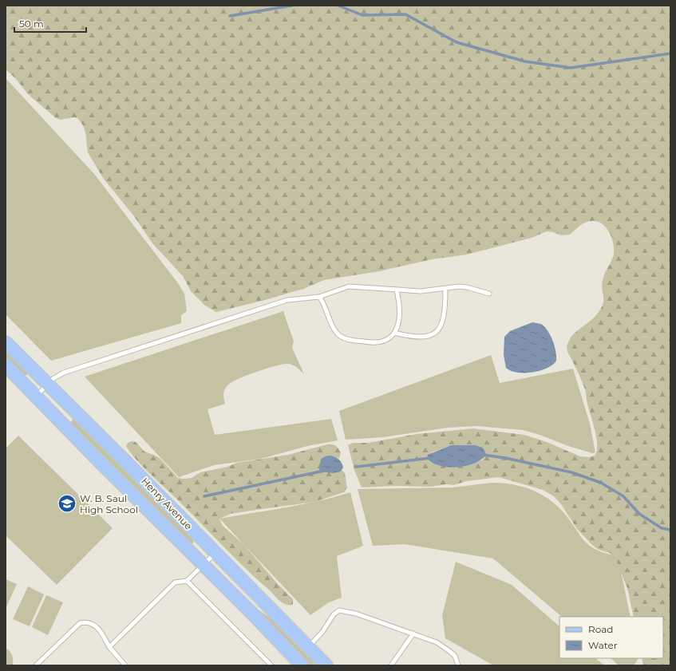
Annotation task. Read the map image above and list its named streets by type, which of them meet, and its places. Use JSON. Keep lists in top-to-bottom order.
{
  "streets": {
    "main road": ["Henry Avenue"]
  },
  "places": {
    "school or university": ["W. B. Saul High School"]
  },
  "legend": ["Road", "Water"],
  "scale_bar": "50 m"
}
